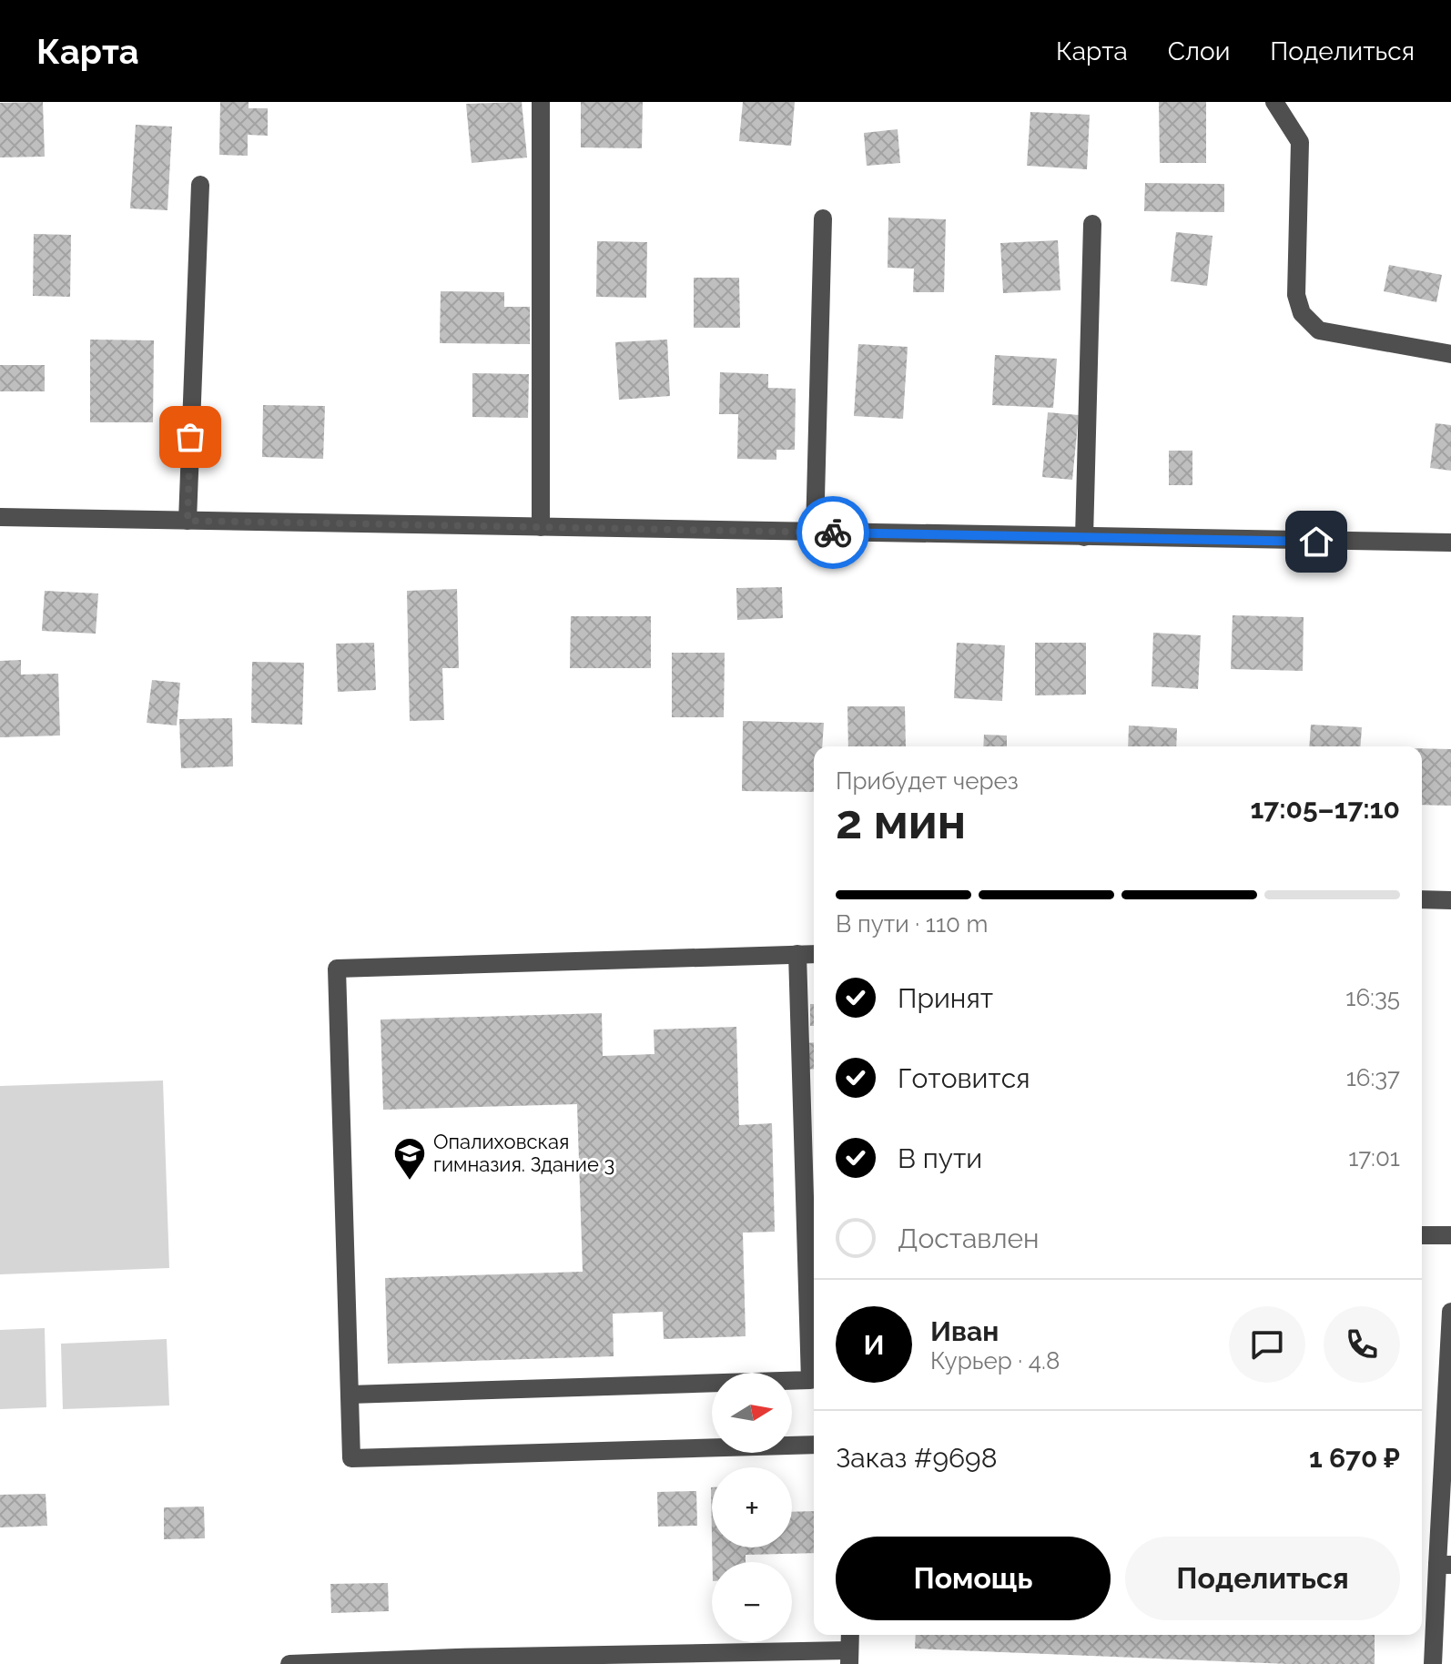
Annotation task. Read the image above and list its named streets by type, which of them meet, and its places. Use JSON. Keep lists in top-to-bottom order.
{
  "places": {
    "school or university": ["Опалиховская гимназия. Здание 3"]
  },
  "north": "right",
  "page": {
    "header": "Карта",
    "nav": ["Карта", "Слои", "Поделиться"],
    "heading": ["2 мин", "Прибудет через", "17:05–17:10"],
    "panel": [
      "Иван",
      "Курьер · 4.8",
      "Заказ #9698",
      "1 670 ₽"
    ],
    "bar": "В пути · 110 m",
    "list": [
      ["Принят", "16:35"],
      ["Готовится", "16:37"],
      ["В пути", "17:01"],
      "Доставлен"
    ],
    "round": "И",
    "map_buttons": ["+", "−"],
    "buttons": ["Помощь", "Поделиться"]
  }
}
